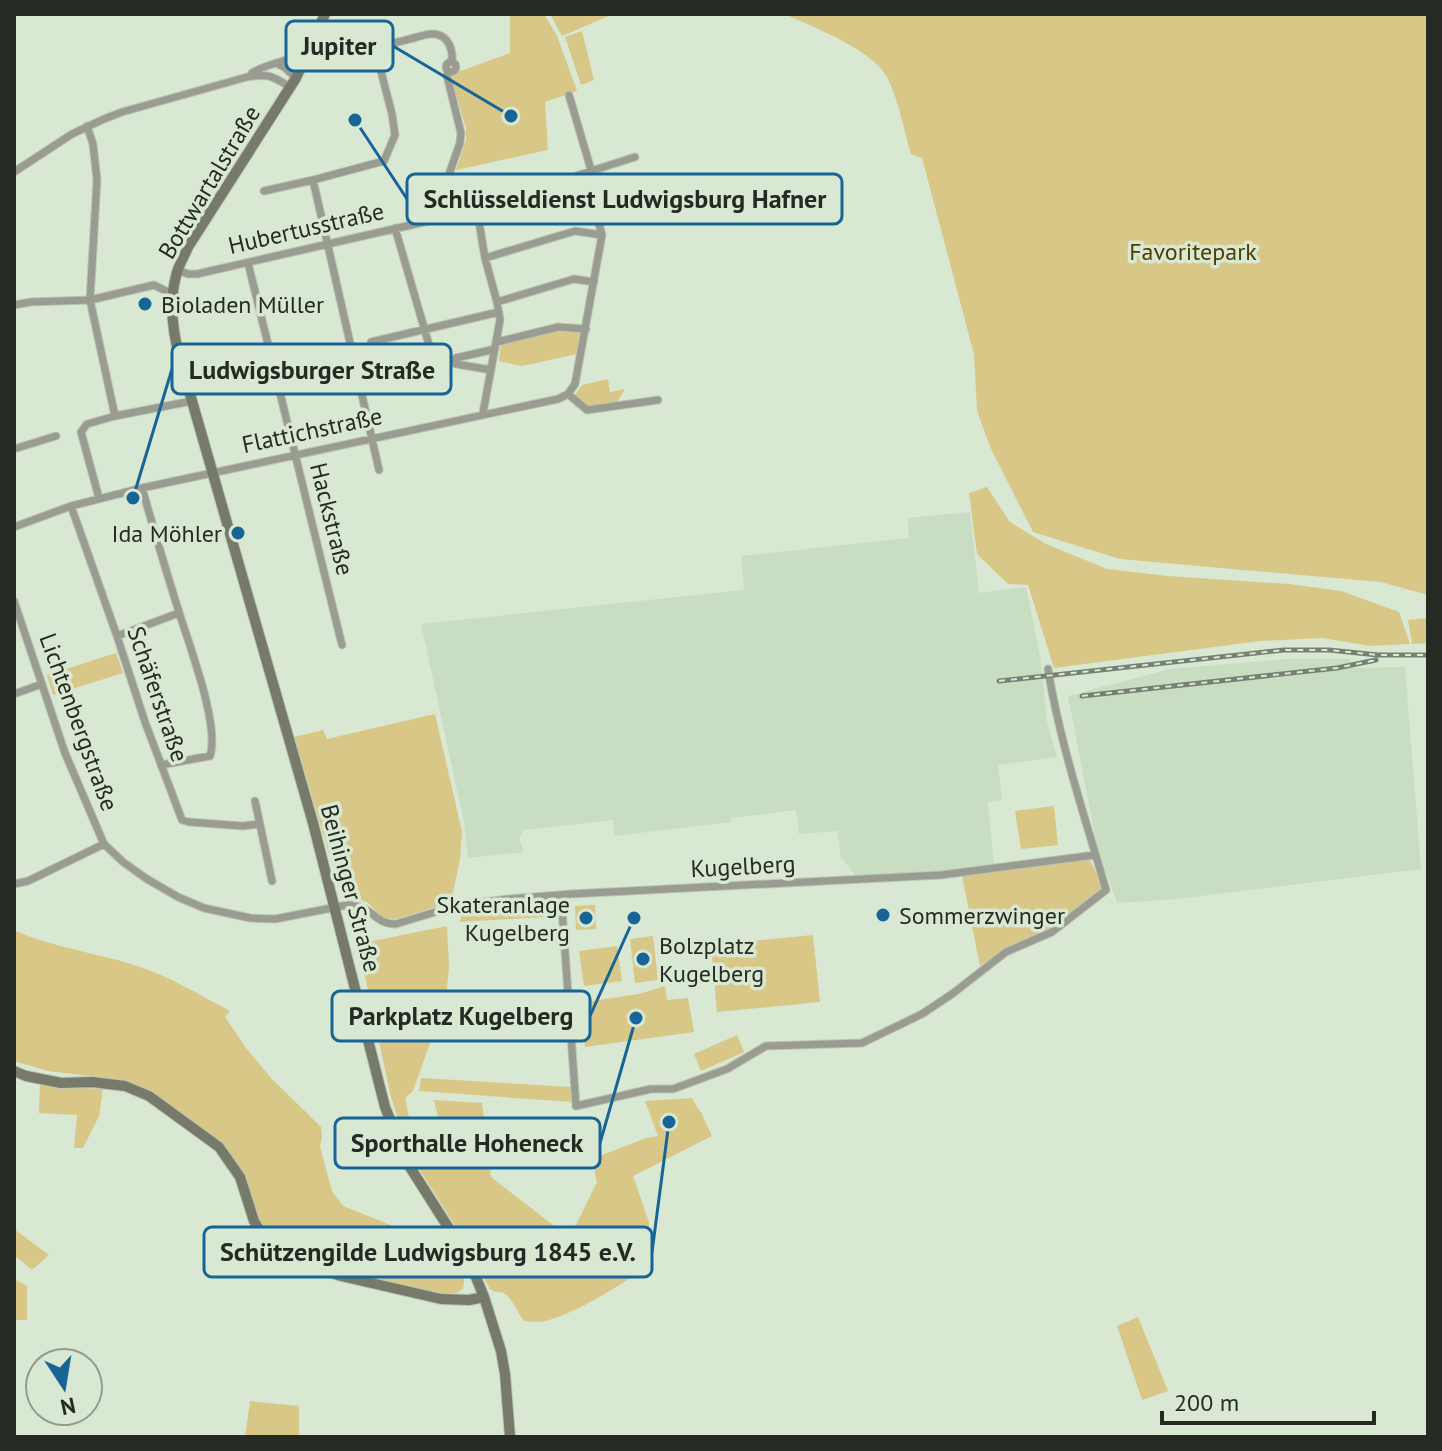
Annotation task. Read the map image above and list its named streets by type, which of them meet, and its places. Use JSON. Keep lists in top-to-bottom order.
{
  "streets": {
    "main road": ["Bottwartalstraße", "Beihinger Straße"],
    "street": [
      "Hubertusstraße",
      "Flattichstraße",
      "Hackstraße",
      "Schäferstraße",
      "Lichtenbergstraße",
      "Kugelberg"
    ]
  },
  "crossings": [
    ["Bottwartalstraße", "Hubertusstraße"],
    ["Bottwartalstraße", "Flattichstraße"],
    ["Bottwartalstraße", "Beihinger Straße"],
    ["Hubertusstraße", "Hackstraße"],
    ["Flattichstraße", "Hackstraße"],
    ["Flattichstraße", "Schäferstraße"],
    ["Flattichstraße", "Beihinger Straße"],
    ["Lichtenbergstraße", "Kugelberg"],
    ["Lichtenbergstraße", "Beihinger Straße"],
    ["Kugelberg", "Beihinger Straße"]
  ],
  "parks": ["Favoritepark"],
  "places": [
    "Jupiter",
    "Schlüsseldienst Ludwigsburg Hafner",
    "Bioladen Müller",
    "Ludwigsburger Straße",
    "Ida Möhler",
    "Sommerzwinger",
    "Skateranlage Kugelberg",
    "Parkplatz Kugelberg",
    "Bolzplatz Kugelberg",
    "Sporthalle Hoheneck",
    "Schützengilde Ludwigsburg 1845 e.V."
  ],
  "scale_bar": "200 m",
  "north": "bottom"
}
